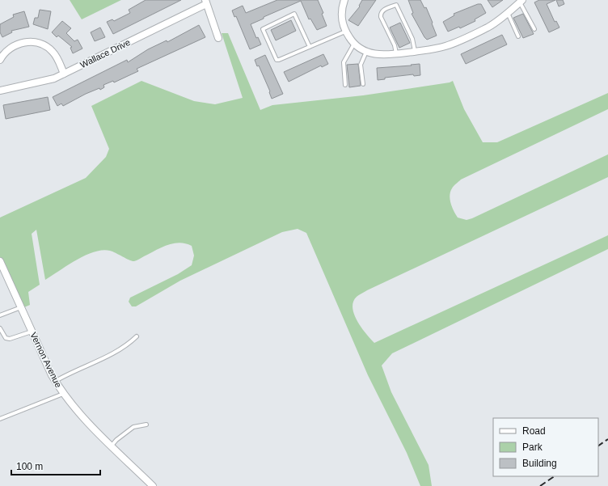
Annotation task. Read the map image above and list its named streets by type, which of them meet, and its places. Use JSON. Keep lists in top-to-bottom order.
{
  "streets": {
    "street": ["Wallace Drive", "Vernon Avenue"]
  },
  "legend": ["Road", "Park", "Building"],
  "scale_bar": "100 m"
}
